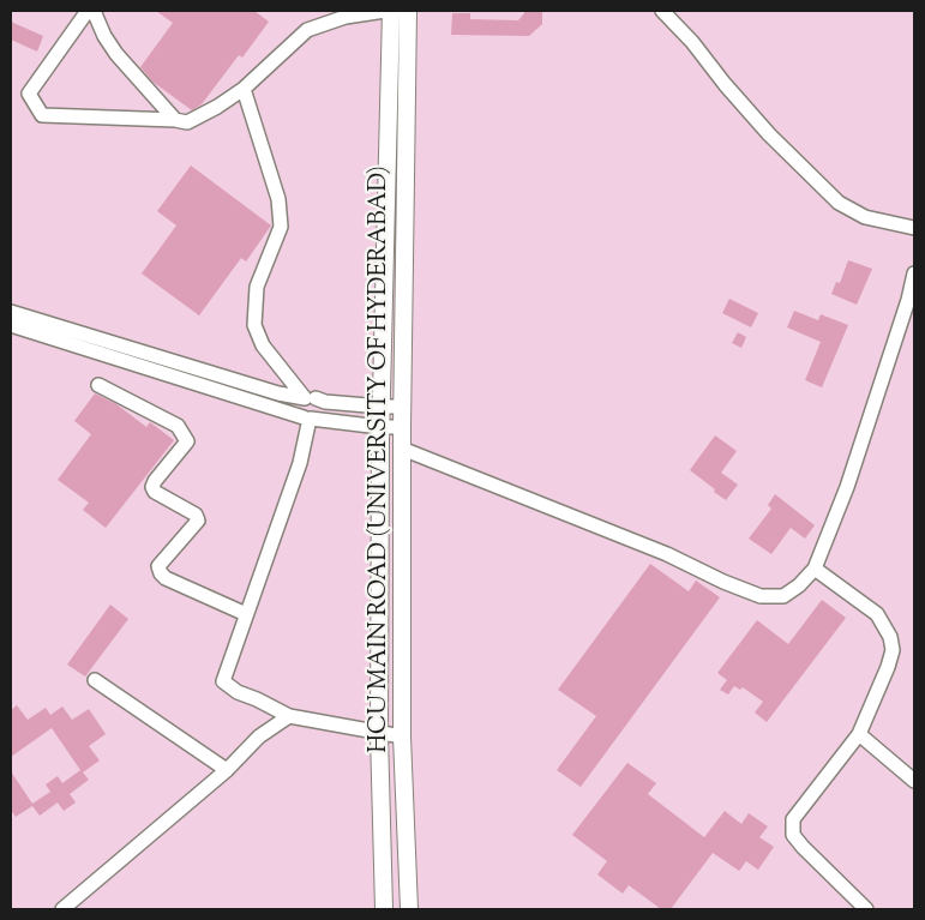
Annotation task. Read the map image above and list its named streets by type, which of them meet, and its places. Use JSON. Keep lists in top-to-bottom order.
{
  "streets": {
    "street": ["HCU MAIN ROAD (UNIVERSITY OF HYDERABAD)"]
  }
}
